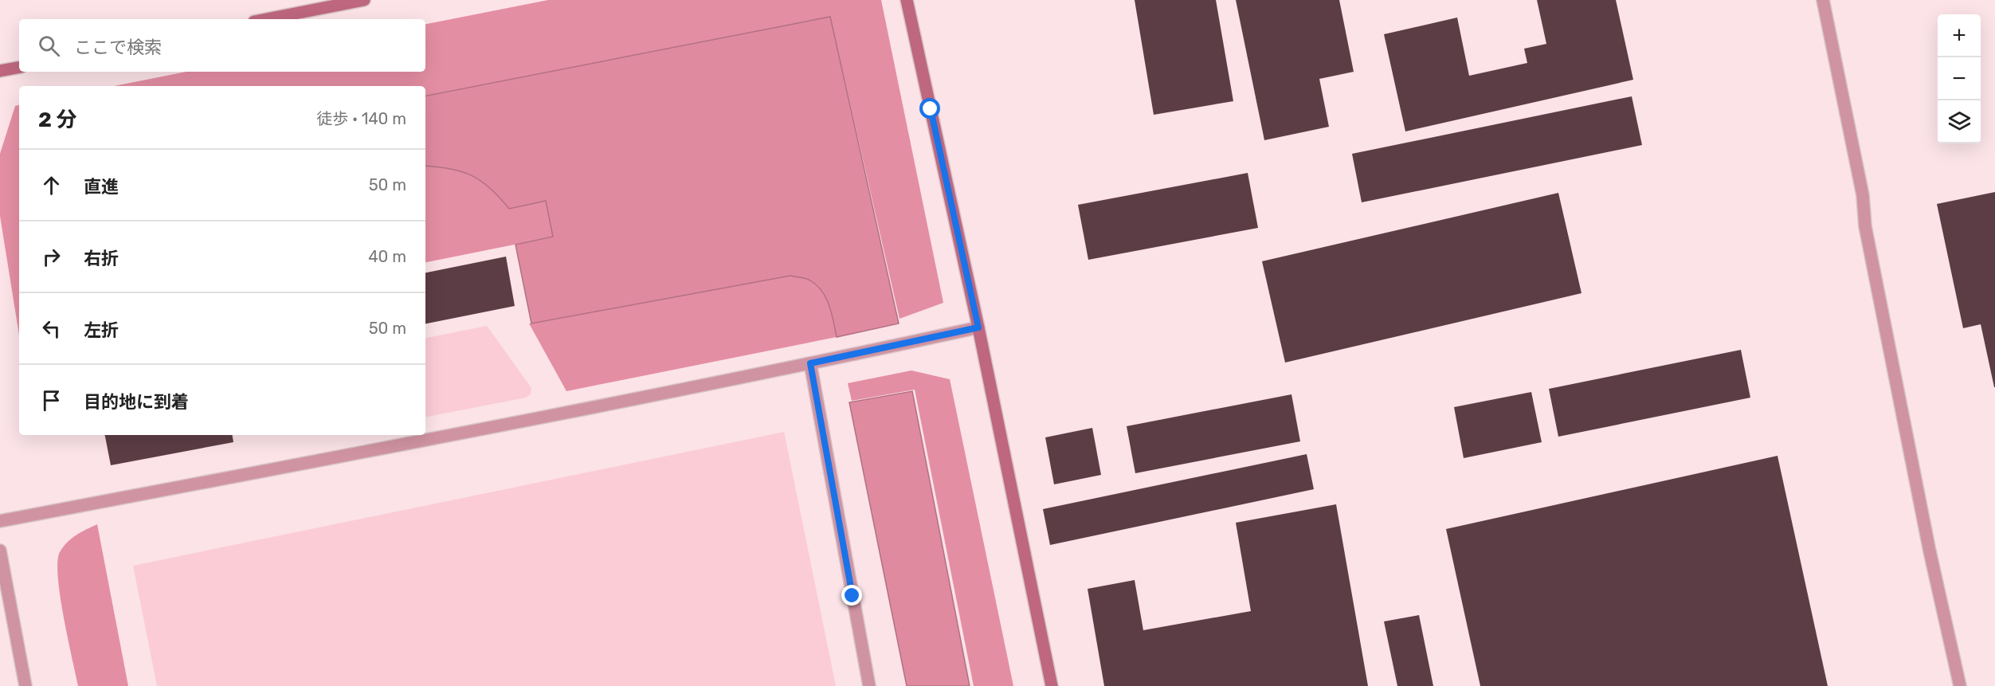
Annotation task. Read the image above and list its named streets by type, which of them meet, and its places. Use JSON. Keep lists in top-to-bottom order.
{
  "page": {
    "map_buttons": ["+", "−"],
    "search": "ここで検索",
    "heading": ["2 分", "徒歩 · 140 m"],
    "list": [
      ["直進", "50 m"],
      ["右折", "40 m"],
      ["左折", "50 m"],
      "目的地に到着"
    ]
  }
}
